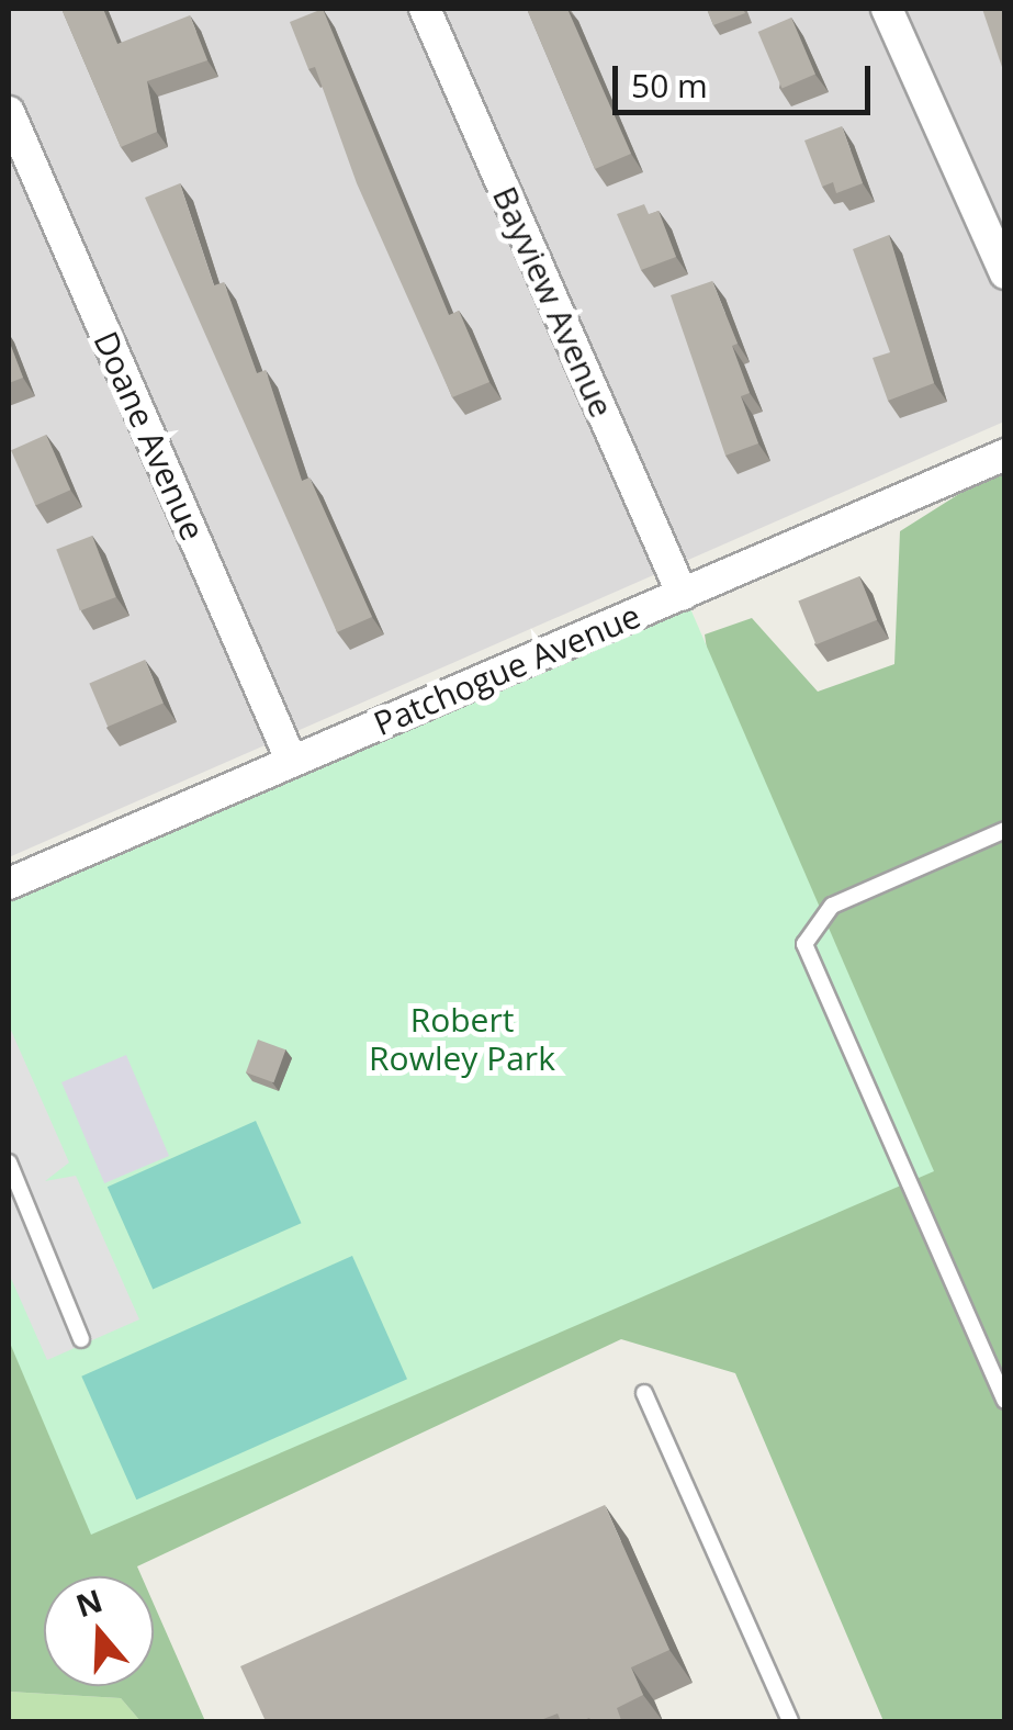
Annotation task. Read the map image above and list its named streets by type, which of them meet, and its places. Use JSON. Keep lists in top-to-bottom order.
{
  "streets": {
    "street": ["Bayview Avenue", "Doane Avenue", "Patchogue Avenue"]
  },
  "crossings": [
    ["Bayview Avenue", "Patchogue Avenue"],
    ["Doane Avenue", "Patchogue Avenue"]
  ],
  "parks": ["Robert Rowley Park"],
  "scale_bar": "50 m",
  "north": "top"
}
